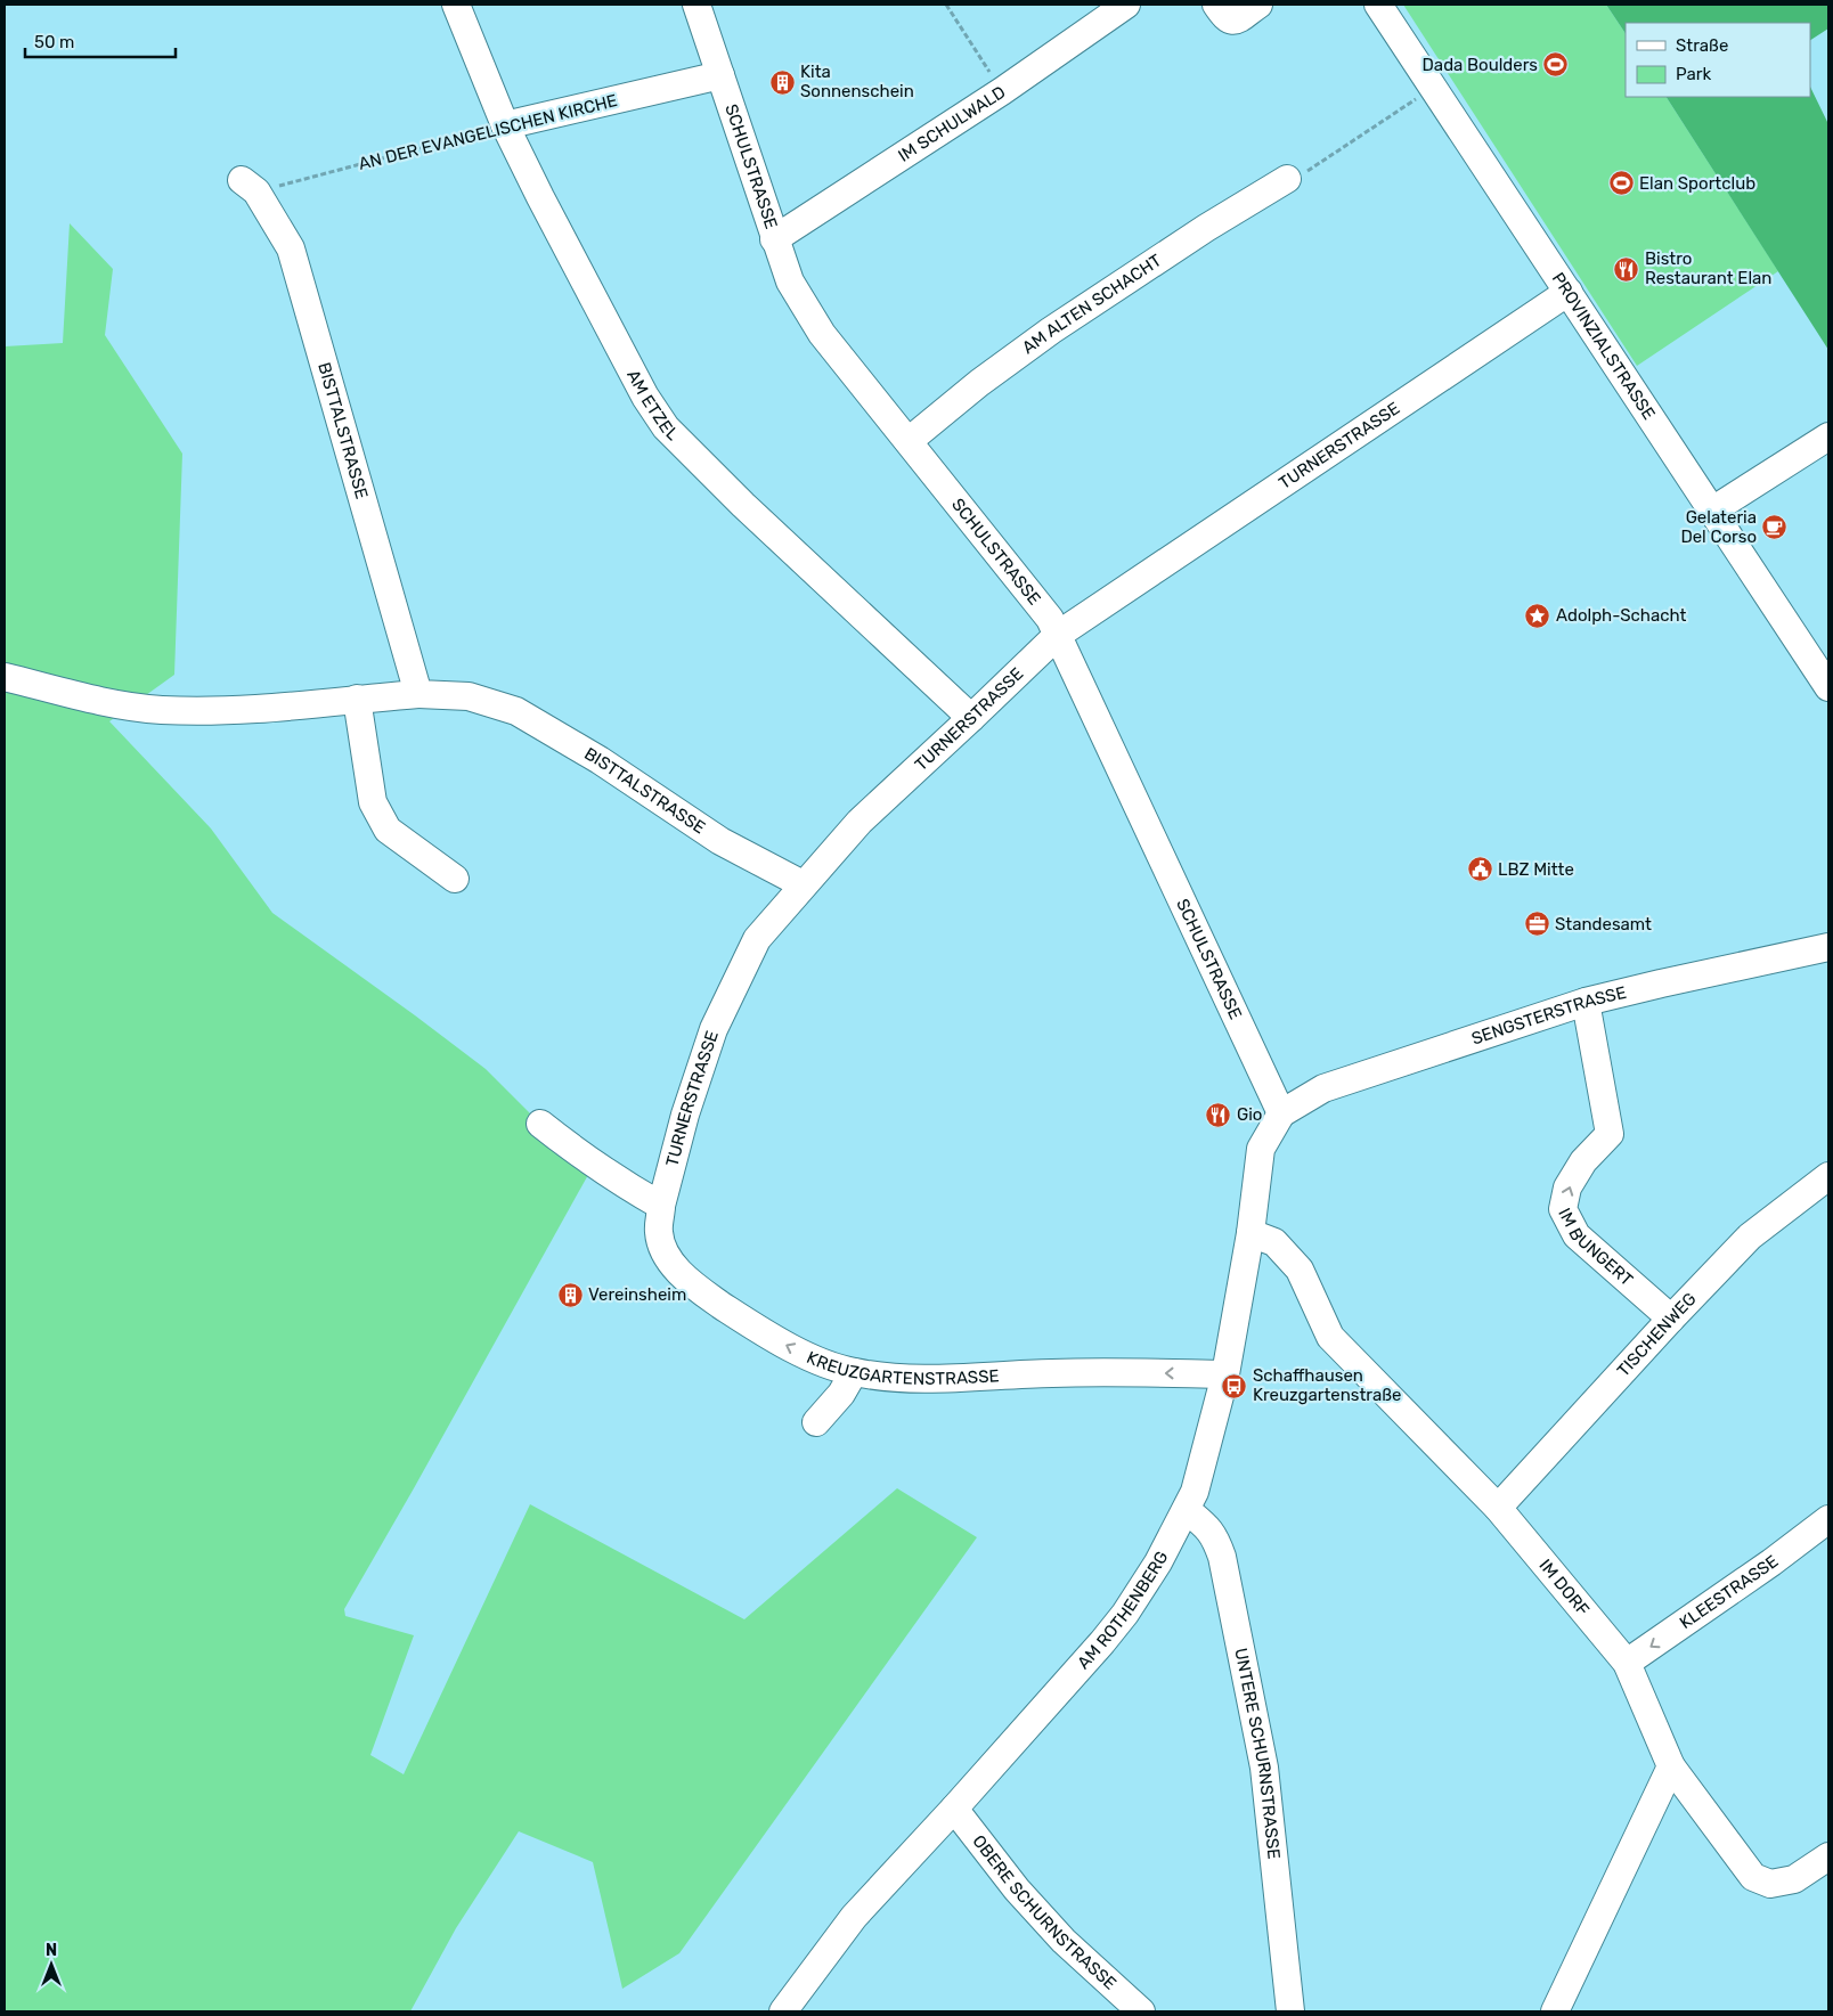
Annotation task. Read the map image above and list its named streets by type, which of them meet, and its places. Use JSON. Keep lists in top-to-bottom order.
{
  "streets": {
    "street": [
      "IM SCHULWALD",
      "AN DER EVANGELISCHEN KIRCHE",
      "SCHULSTRASSE",
      "AM ALTEN SCHACHT",
      "PROVINZIALSTRASSE",
      "AM ETZEL",
      "BISTTALSTRASSE",
      "TURNERSTRASSE",
      "SENGSTERSTRASSE",
      "IM BUNGERT",
      "TISCHENWEG",
      "KREUZGARTENSTRASSE",
      "IM DORF",
      "KLEESTRASSE",
      "AM ROTHENBERG",
      "UNTERE SCHURNSTRASSE",
      "OBERE SCHURNSTRASSE"
    ]
  },
  "crossings": [
    ["IM SCHULWALD", "SCHULSTRASSE"],
    ["AN DER EVANGELISCHEN KIRCHE", "SCHULSTRASSE"],
    ["AN DER EVANGELISCHEN KIRCHE", "AM ETZEL"],
    ["AN DER EVANGELISCHEN KIRCHE", "BISTTALSTRASSE"],
    ["SCHULSTRASSE", "AM ALTEN SCHACHT"],
    ["SCHULSTRASSE", "TURNERSTRASSE"],
    ["SCHULSTRASSE", "SENGSTERSTRASSE"],
    ["SCHULSTRASSE", "AM ROTHENBERG"],
    ["PROVINZIALSTRASSE", "TURNERSTRASSE"],
    ["AM ETZEL", "TURNERSTRASSE"],
    ["BISTTALSTRASSE", "TURNERSTRASSE"],
    ["TURNERSTRASSE", "KREUZGARTENSTRASSE"],
    ["SENGSTERSTRASSE", "IM BUNGERT"],
    ["SENGSTERSTRASSE", "AM ROTHENBERG"],
    ["IM BUNGERT", "TISCHENWEG"],
    ["TISCHENWEG", "IM DORF"],
    ["KREUZGARTENSTRASSE", "AM ROTHENBERG"],
    ["IM DORF", "KLEESTRASSE"],
    ["IM DORF", "AM ROTHENBERG"],
    ["AM ROTHENBERG", "UNTERE SCHURNSTRASSE"],
    ["AM ROTHENBERG", "OBERE SCHURNSTRASSE"]
  ],
  "one_way": ["IM BUNGERT", "KREUZGARTENSTRASSE", "KLEESTRASSE"],
  "places": {
    "sports": ["Dada Boulders", "Elan Sportclub"],
    "building": ["Kita Sonnenschein", "Vereinsheim"],
    "restaurant": ["Bistro Restaurant Elan", "Gio"],
    "cafe": ["Gelateria Del Corso"],
    "place": ["Adolph-Schacht"],
    "public building": ["LBZ Mitte"],
    "office": ["Standesamt"],
    "bus stop": ["Schaffhausen Kreuzgartenstraße"]
  },
  "legend": ["Straße", "Park"],
  "scale_bar": "50 m",
  "north": "top"
}
